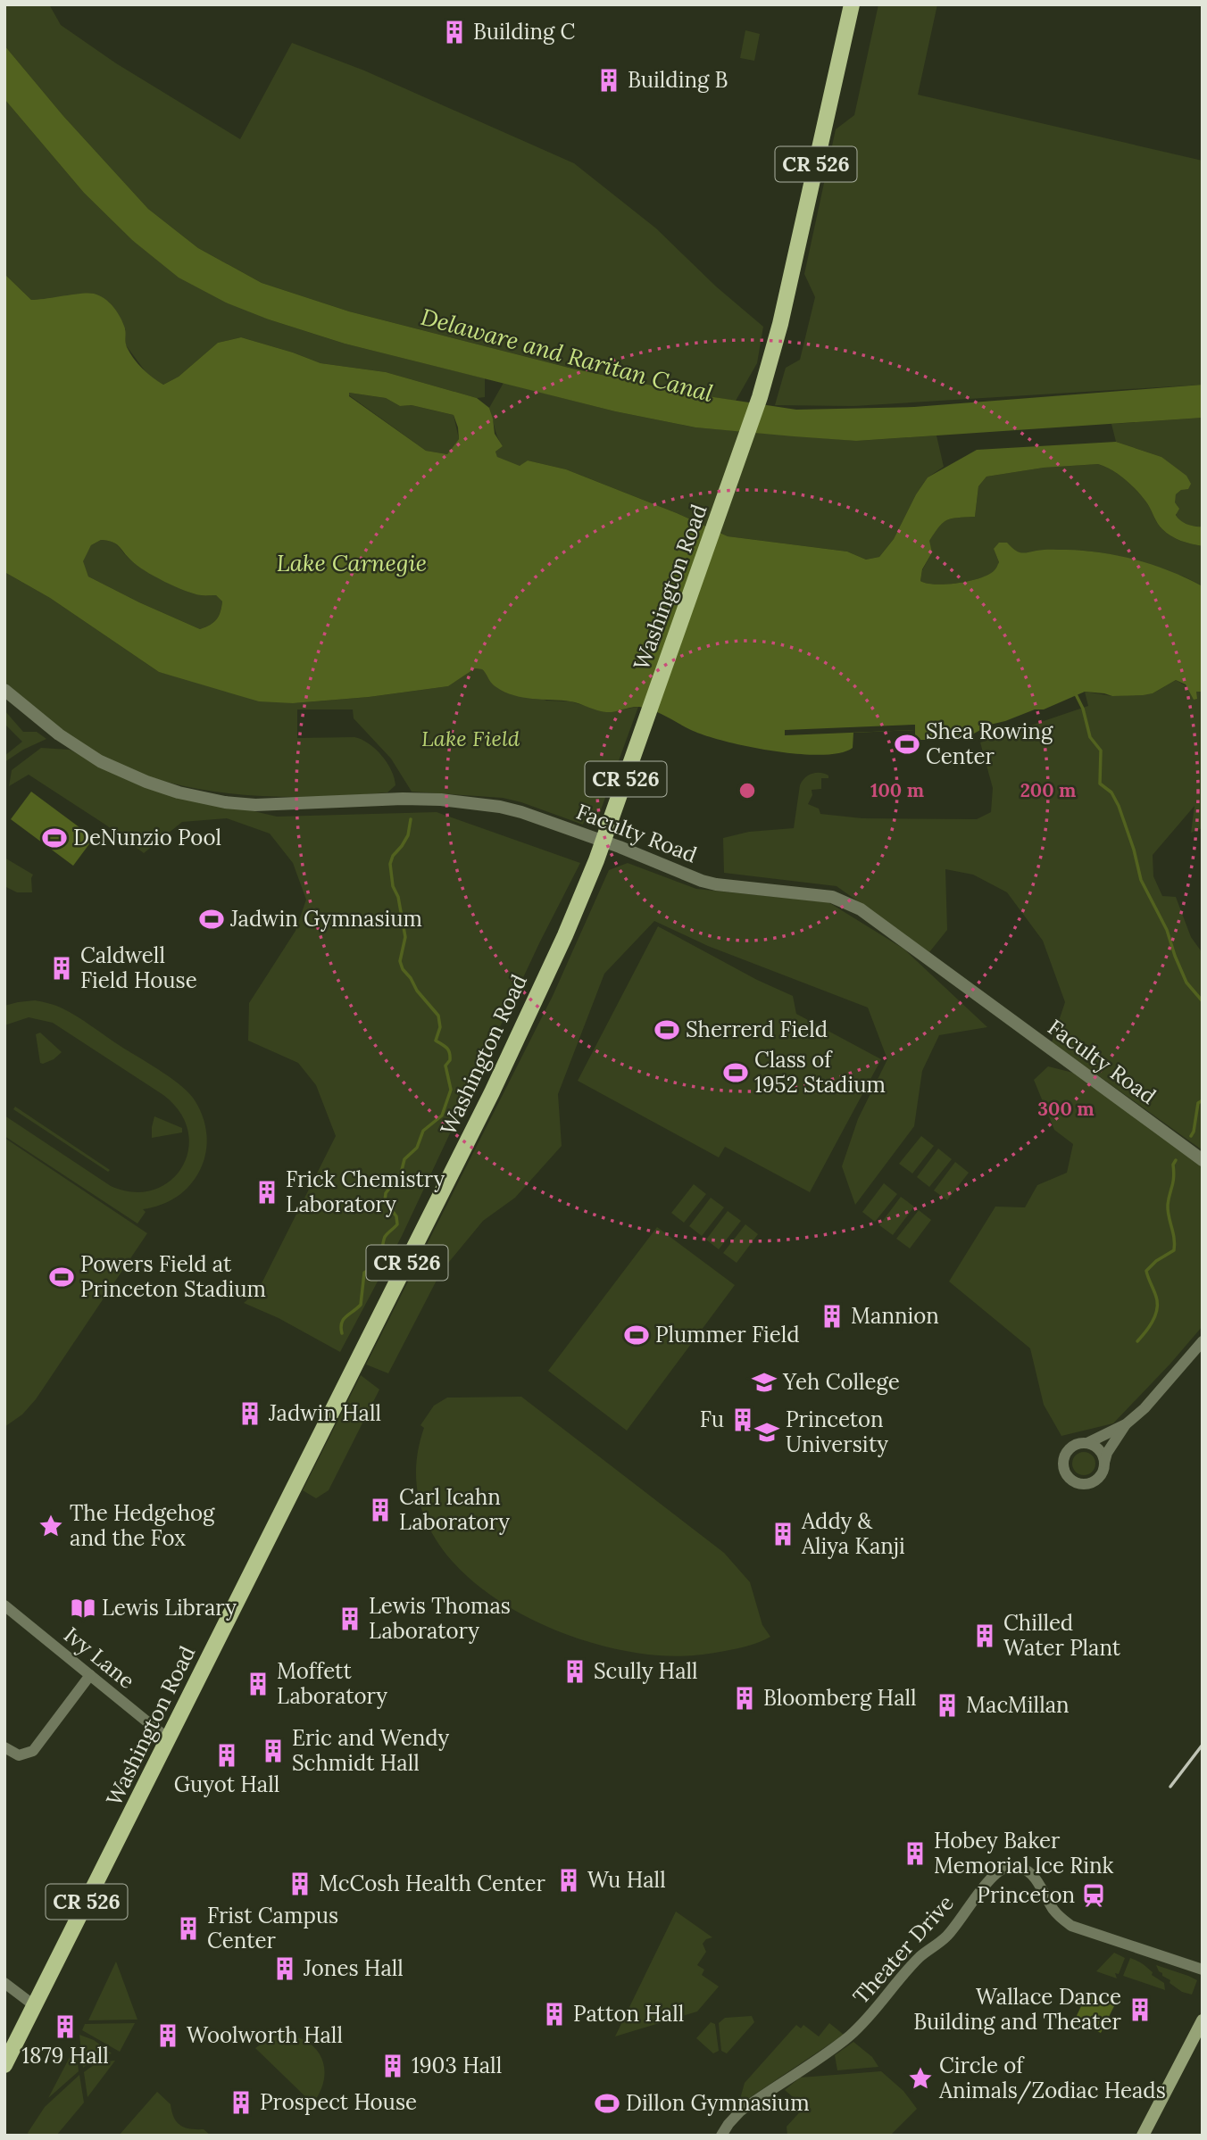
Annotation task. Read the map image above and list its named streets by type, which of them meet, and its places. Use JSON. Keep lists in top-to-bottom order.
{
  "streets": {
    "main road": ["CR 526", "Washington Road"],
    "street": ["Faculty Road", "Ivy Lane", "Theater Drive"]
  },
  "crossings": [
    ["Washington Road", "Faculty Road"],
    ["Washington Road", "Ivy Lane"]
  ],
  "water": ["Delaware and Raritan Canal", "Lake Carnegie"],
  "parks": ["Lake Field"],
  "places": {
    "building": [
      "Building C",
      "Building B",
      "Caldwell Field House",
      "Frick Chemistry Laboratory",
      "Mannion",
      "Jadwin Hall",
      "Fu",
      "Carl Icahn Laboratory",
      "Addy & Aliya Kanji",
      "Lewis Thomas Laboratory",
      "Chilled Water Plant",
      "Scully Hall",
      "Moffett Laboratory",
      "Bloomberg Hall",
      "MacMillan",
      "Eric and Wendy Schmidt Hall",
      "Guyot Hall",
      "Hobey Baker Memorial Ice Rink",
      "Wu Hall",
      "McCosh Health Center",
      "Frist Campus Center",
      "Jones Hall",
      "Wallace Dance Building and Theater",
      "Patton Hall",
      "1879 Hall",
      "Woolworth Hall",
      "1903 Hall",
      "Prospect House"
    ],
    "sports": [
      "Shea Rowing Center",
      "DeNunzio Pool",
      "Jadwin Gymnasium",
      "Sherrerd Field",
      "Class of 1952 Stadium",
      "Powers Field at Princeton Stadium",
      "Plummer Field",
      "Dillon Gymnasium"
    ],
    "school or university": ["Yeh College", "Princeton University"],
    "place": ["The Hedgehog and the Fox", "Circle of Animals/Zodiac Heads"],
    "library": ["Lewis Library"],
    "station": ["Princeton"]
  },
  "rings": ["100 m", "200 m", "300 m"]
}
